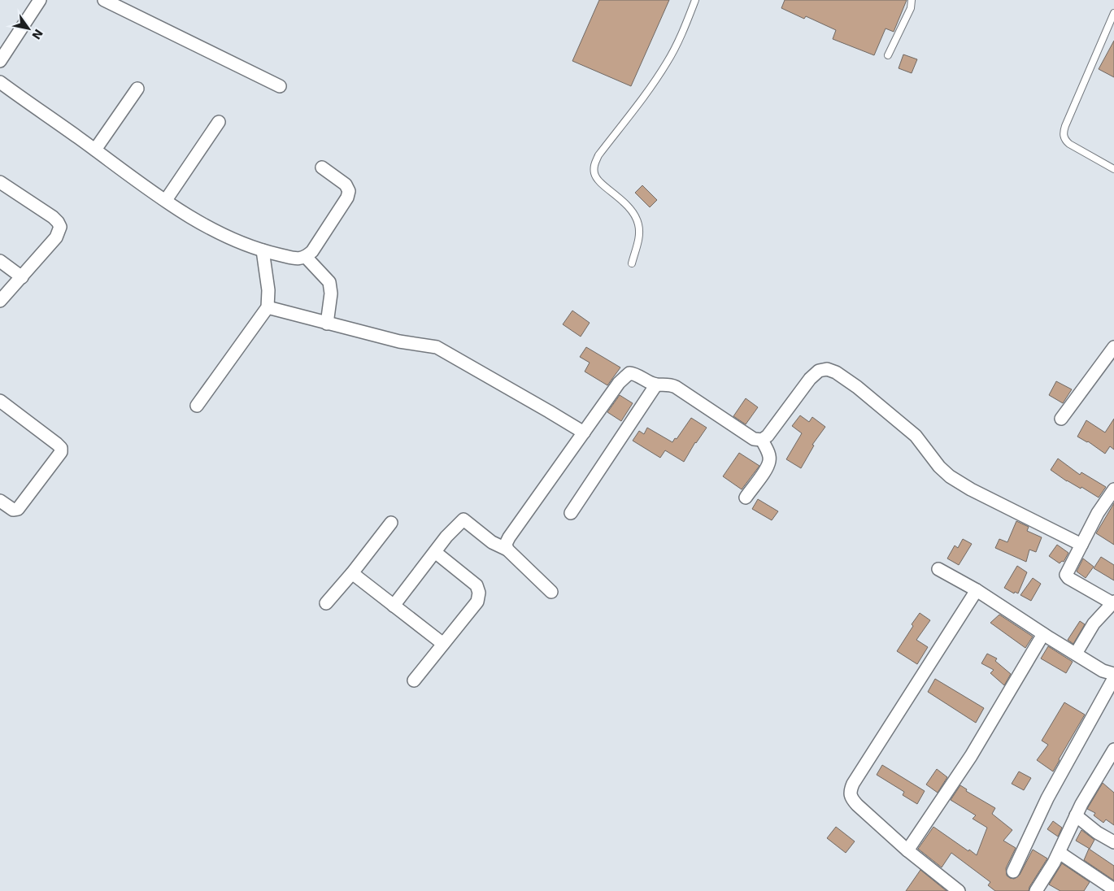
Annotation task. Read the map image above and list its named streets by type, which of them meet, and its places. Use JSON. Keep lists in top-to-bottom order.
{
  "north": "bottom right"
}
